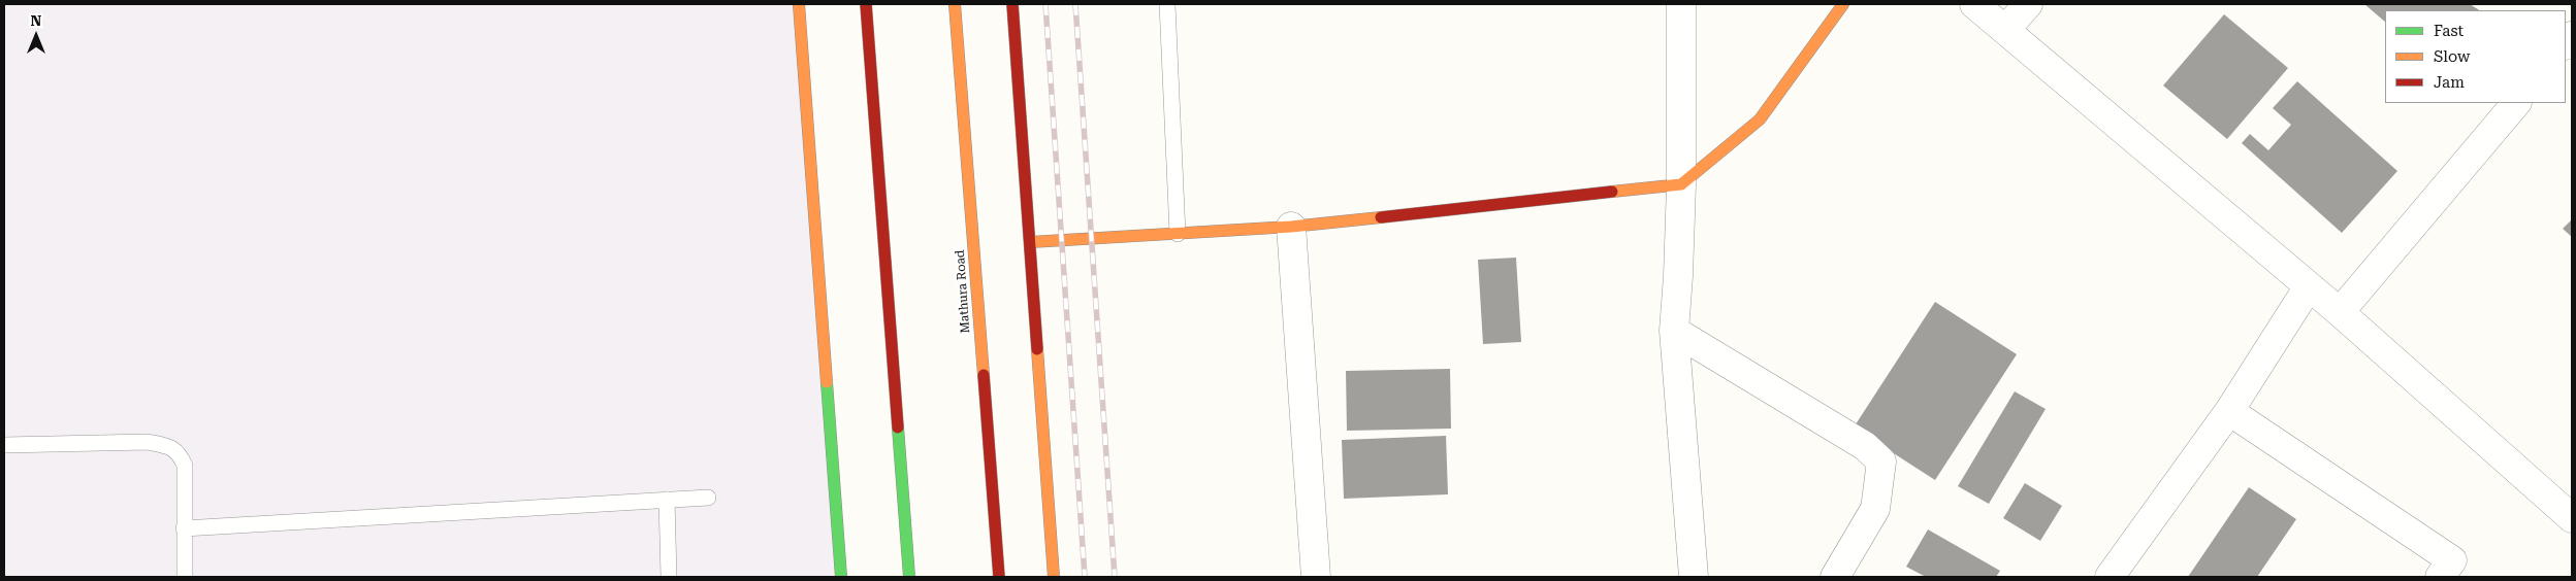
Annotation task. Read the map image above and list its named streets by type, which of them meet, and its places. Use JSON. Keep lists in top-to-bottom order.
{
  "streets": {
    "main road": ["Mathura Road"]
  },
  "legend": ["Fast", "Slow", "Jam"],
  "north": "top"
}
